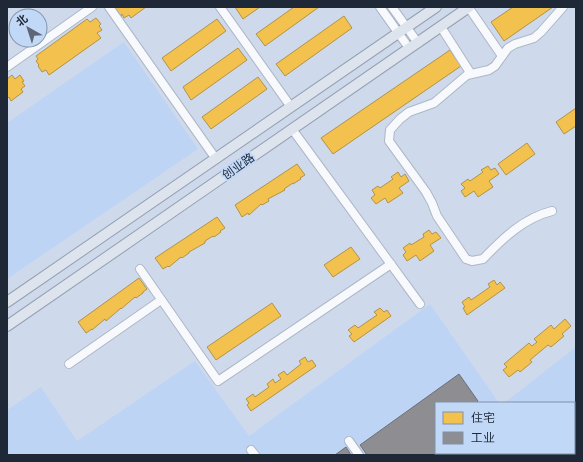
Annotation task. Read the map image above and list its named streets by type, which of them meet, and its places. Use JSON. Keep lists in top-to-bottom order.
{
  "streets": {
    "main road": ["创业路"]
  },
  "legend": ["住宅", "工业"],
  "north": "top left"
}
